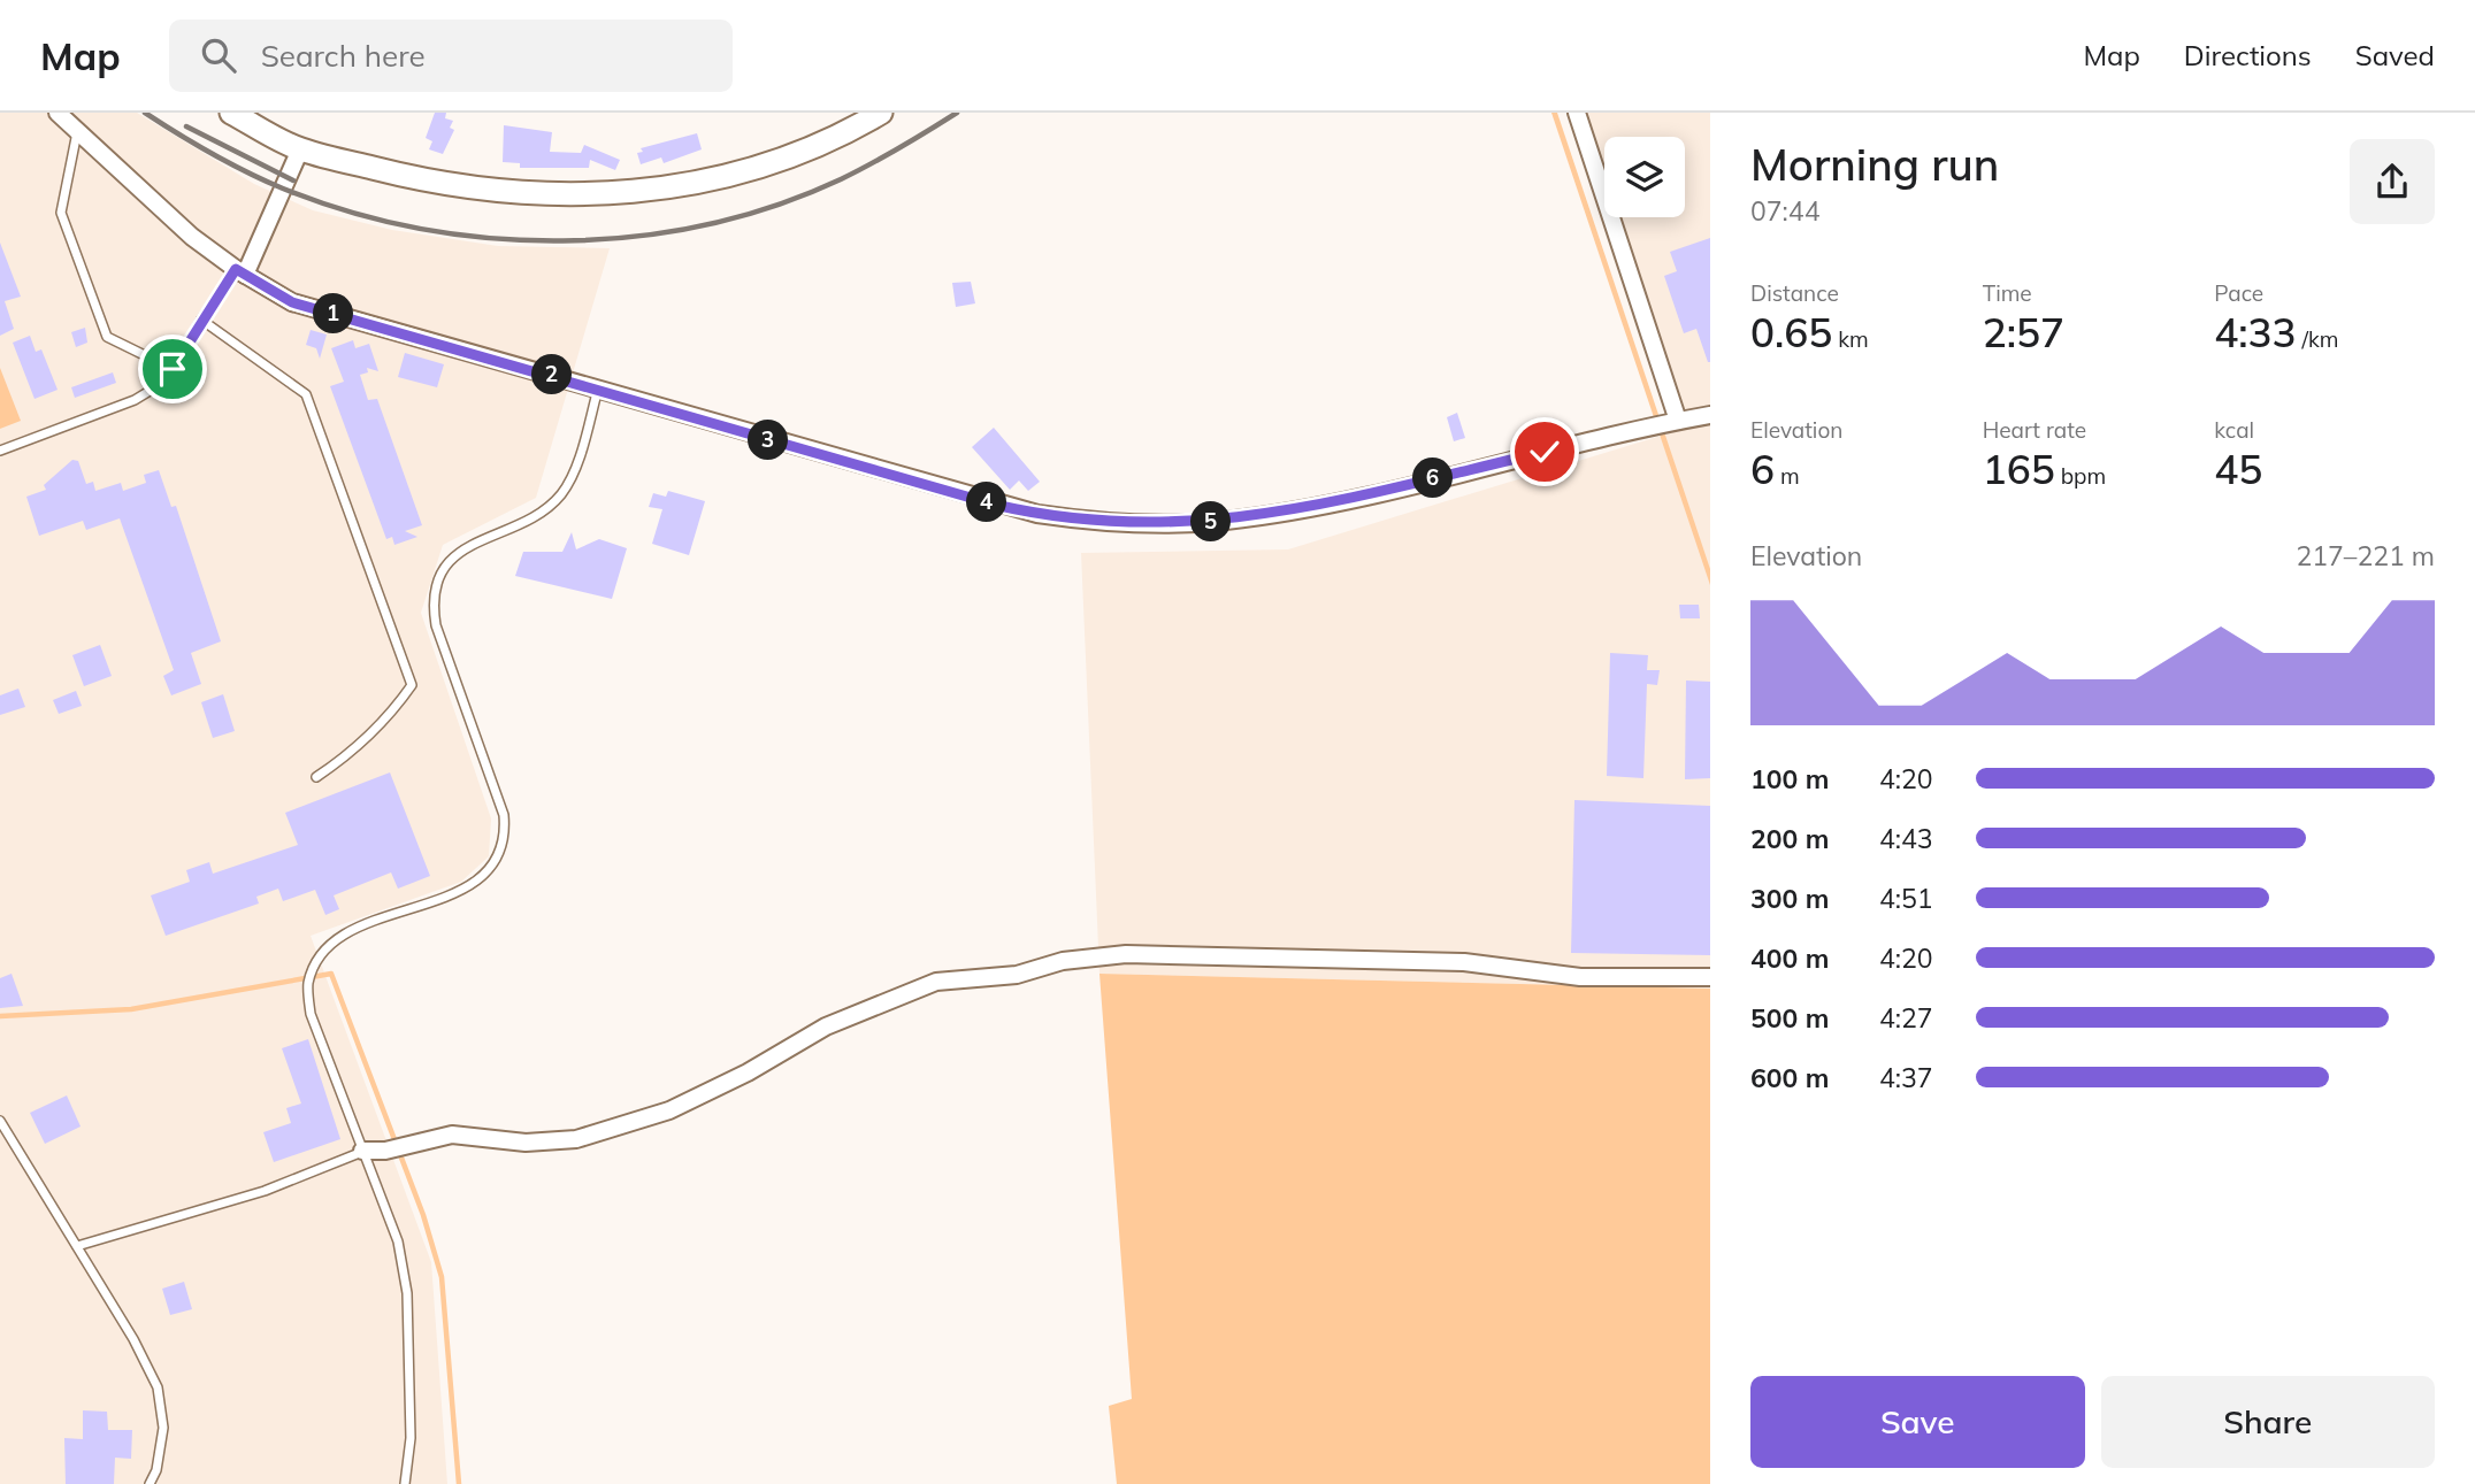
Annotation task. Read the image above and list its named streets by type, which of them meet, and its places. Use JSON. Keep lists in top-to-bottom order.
{
  "page": {
    "header": "Map",
    "search": "Search here",
    "nav": ["Map", "Directions", "Saved"],
    "heading": ["Morning run", "07:44"],
    "stats": [
      ["Distance", "0.65 km"],
      ["Time", "2:57"],
      ["Pace", "4:33 /km"],
      ["Elevation", "6 m"],
      ["Heart rate", "165 bpm"],
      ["kcal", "45"]
    ],
    "pins": [
      "1",
      "2",
      "3",
      "6",
      "4",
      "5"
    ],
    "chart": ["Elevation", "217–221 m"],
    "list": [
      {
        "name": "100 m",
        "note": "4:20"
      },
      {
        "name": "200 m",
        "note": "4:43"
      },
      {
        "name": "300 m",
        "note": "4:51"
      },
      {
        "name": "400 m",
        "note": "4:20"
      },
      {
        "name": "500 m",
        "note": "4:27"
      },
      {
        "name": "600 m",
        "note": "4:37"
      }
    ],
    "buttons": ["Save", "Share"]
  }
}
